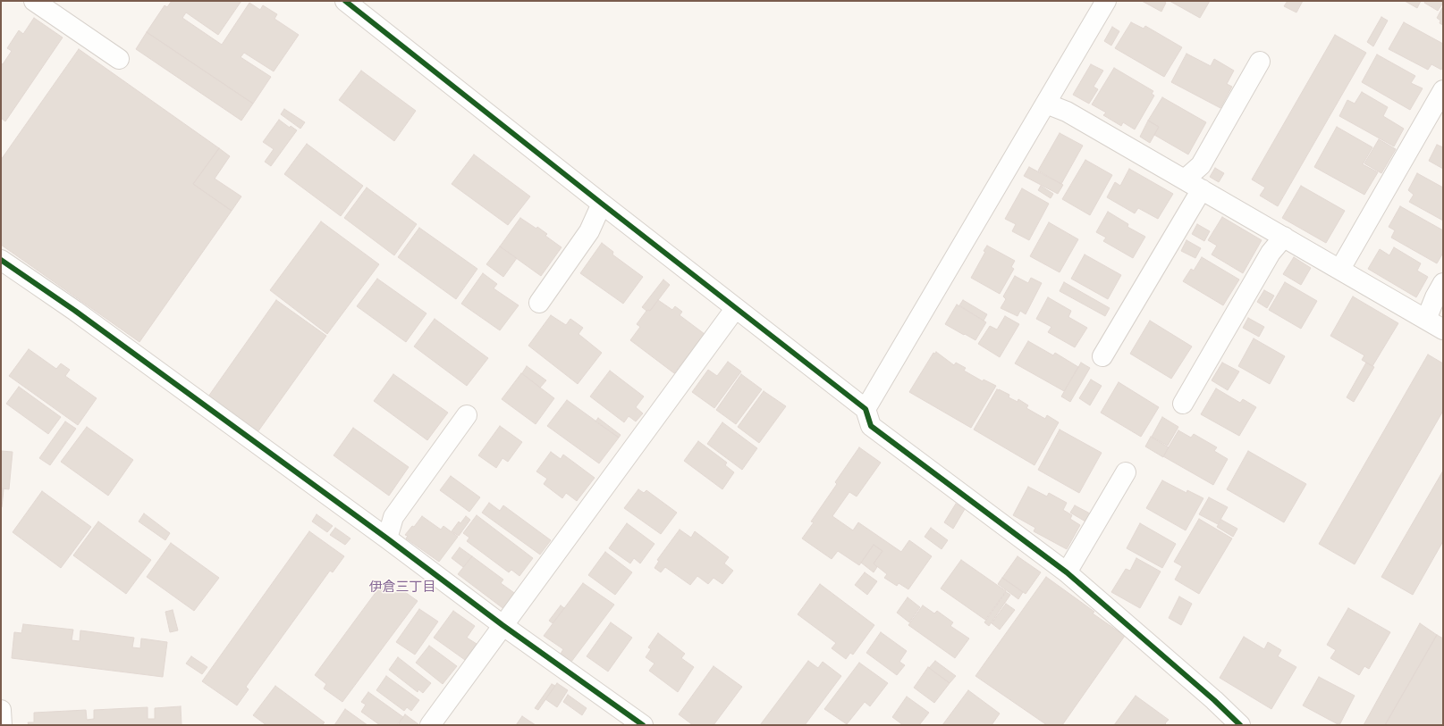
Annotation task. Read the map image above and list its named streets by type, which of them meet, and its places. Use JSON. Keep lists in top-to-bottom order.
{
  "districts": ["伊倉三丁目"]
}
